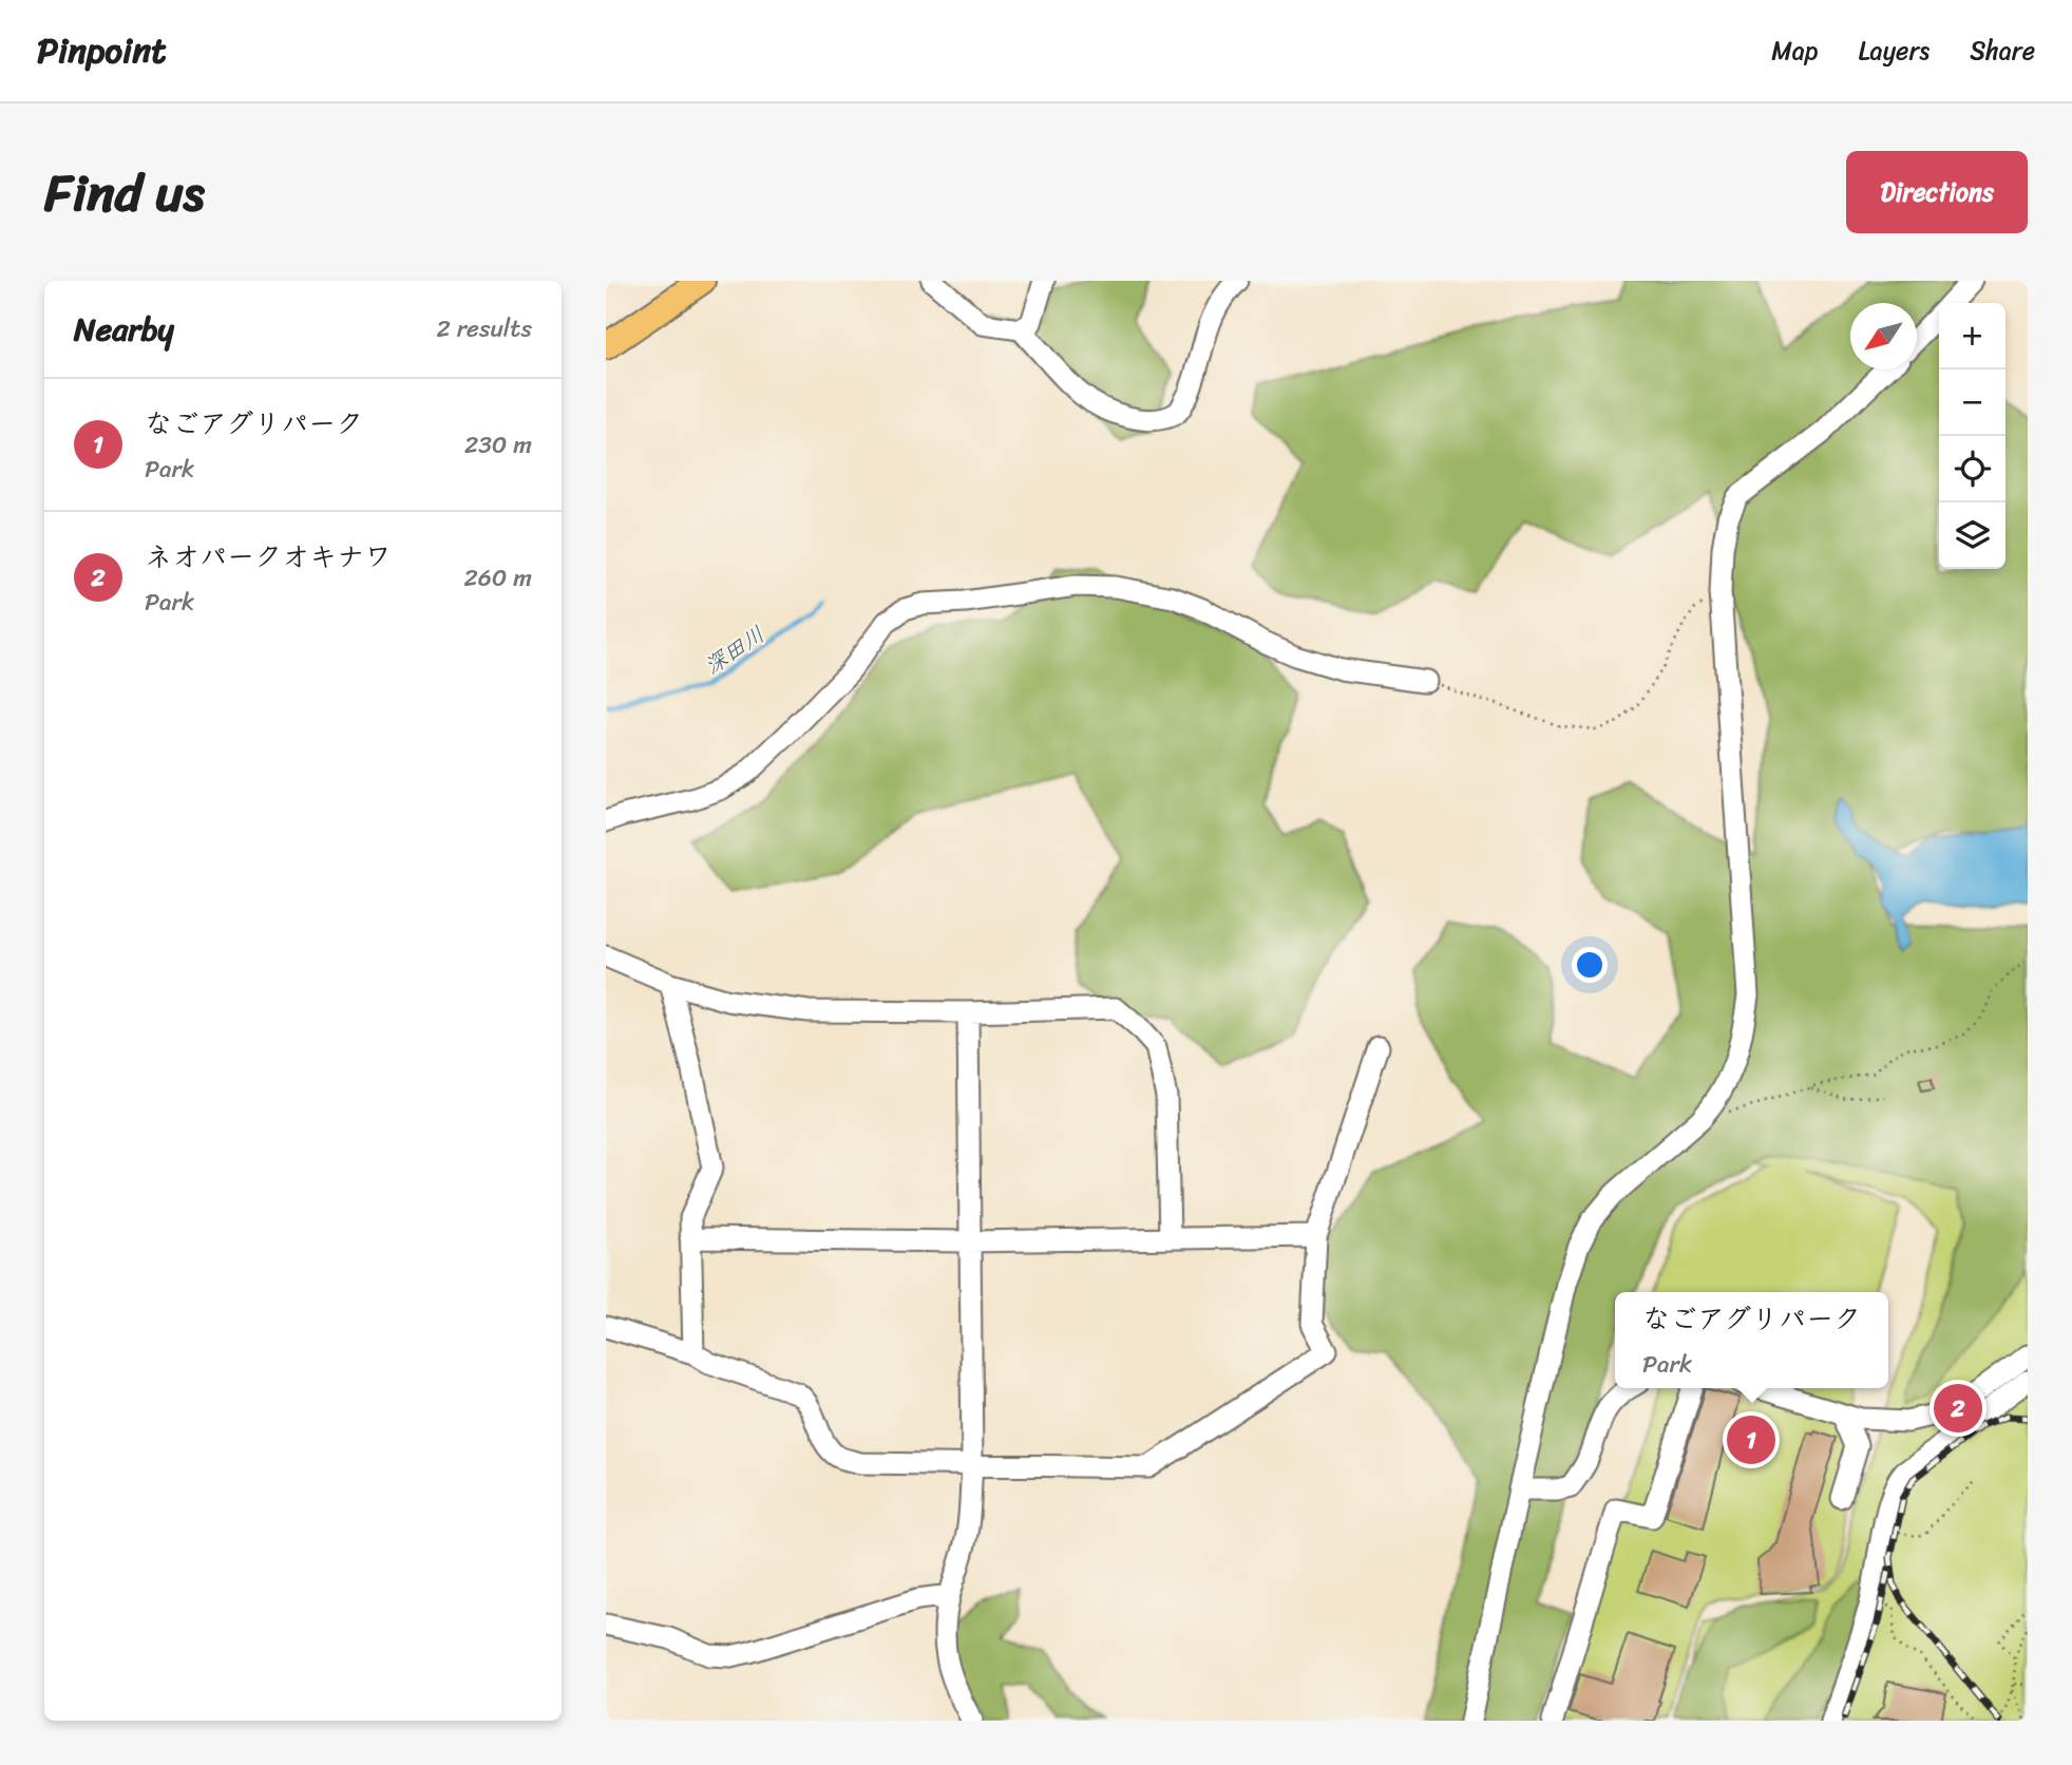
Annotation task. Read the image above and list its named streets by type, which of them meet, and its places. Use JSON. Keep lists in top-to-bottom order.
{
  "water": ["深田川"],
  "north": "bottom left",
  "page": {
    "header": "Pinpoint",
    "nav": ["Map", "Layers", "Share"],
    "title": "Find us",
    "buttons": "Directions",
    "heading": ["Nearby", "2 results"],
    "map_buttons": ["+", "−"],
    "list": [
      {
        "mark": "1",
        "name": "なごアグリパーク",
        "note": "Park",
        "value": "230 m"
      },
      {
        "mark": "2",
        "name": "ネオパークオキナワ",
        "note": "Park",
        "value": "260 m"
      }
    ],
    "popup": ["なごアグリパーク", "Park"],
    "pins": ["2", "1"]
  }
}
